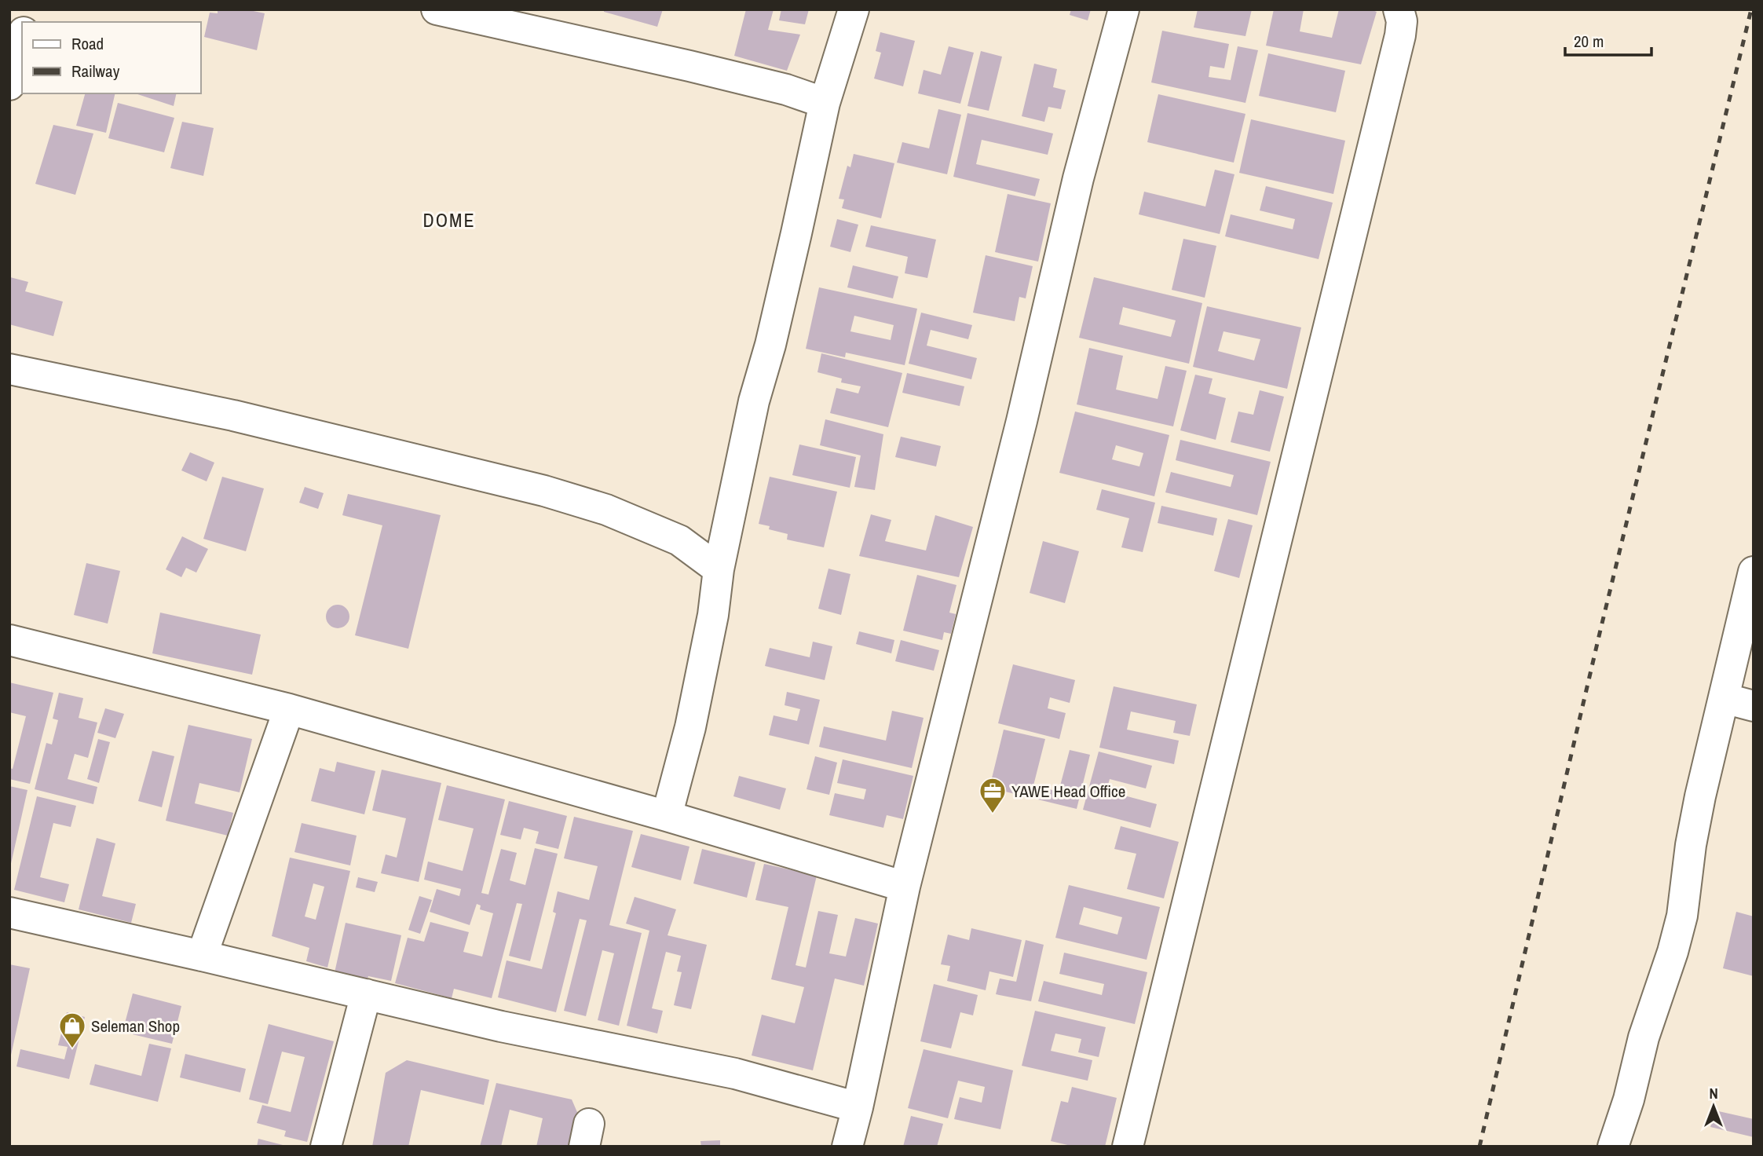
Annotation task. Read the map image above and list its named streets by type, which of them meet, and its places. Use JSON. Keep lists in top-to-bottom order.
{
  "districts": ["DOME"],
  "places": {
    "office": ["YAWE Head Office"],
    "shop": ["Seleman Shop"]
  },
  "legend": ["Road", "Railway"],
  "scale_bar": "20 m",
  "north": "top"
}
